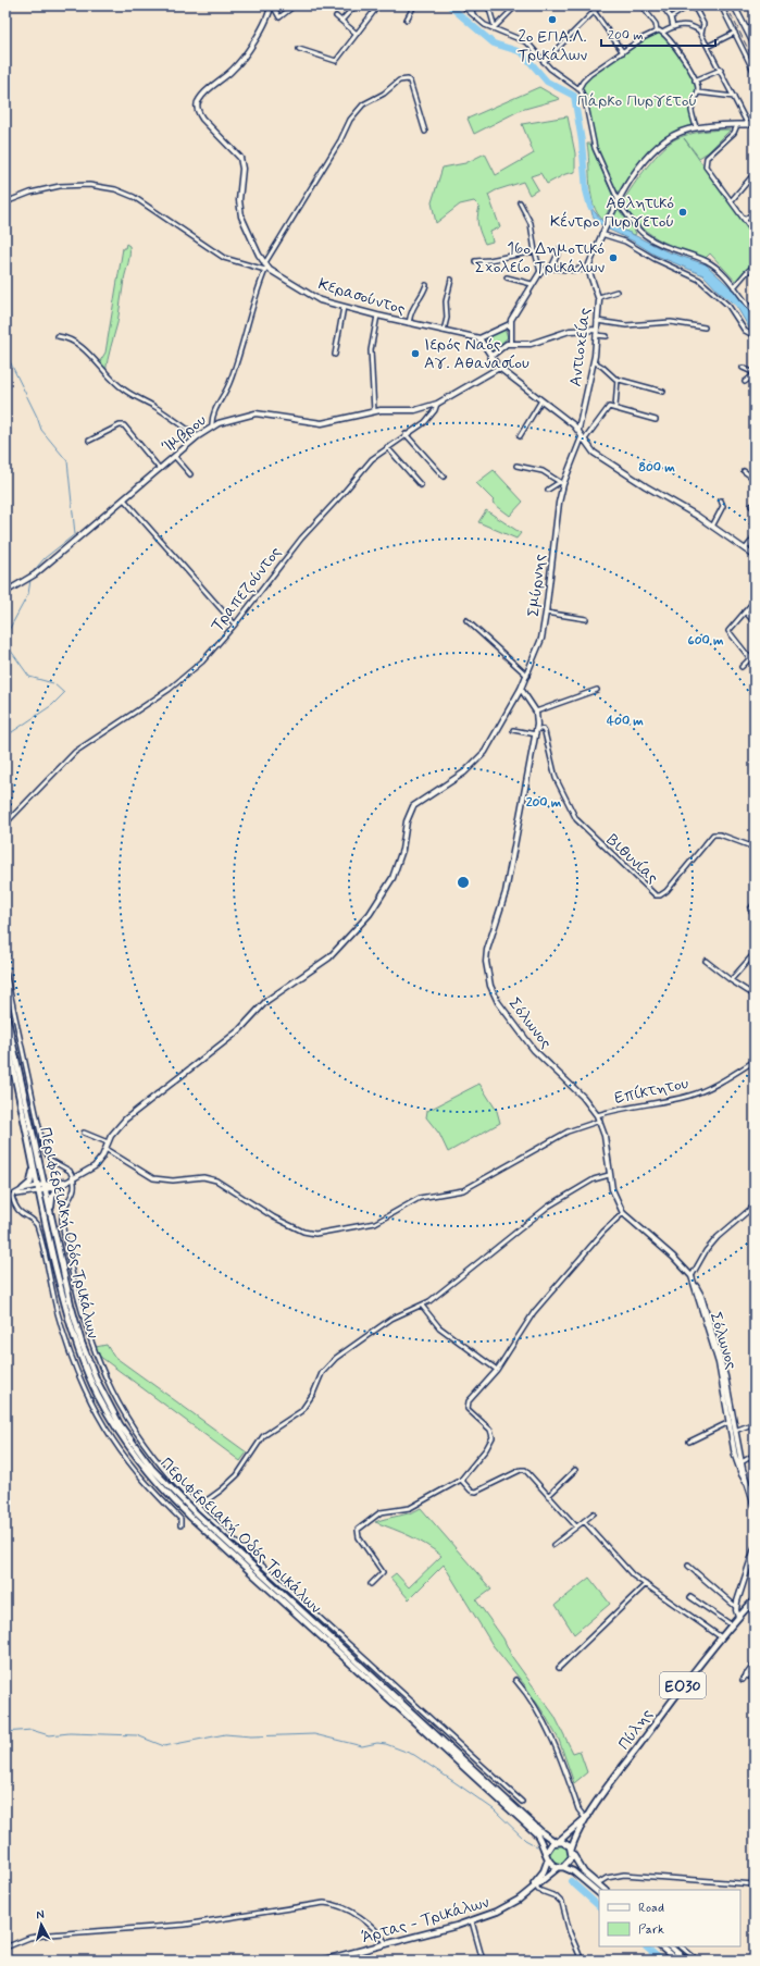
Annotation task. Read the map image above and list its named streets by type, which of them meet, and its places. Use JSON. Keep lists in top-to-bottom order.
{
  "streets": {
    "main road": [
      "Περιφερειακή Οδός Τρικάλων",
      "ΕΟ30",
      "Πύλης",
      "Άρτας - Τρικάλων"
    ],
    "street": [
      "Κερασούντος",
      "Αντιοχείας",
      "Ίμβρου",
      "Σμύρνης",
      "Τραπεζούντος",
      "Βιθυνίας",
      "Σόλωνος",
      "Επίκτητου"
    ]
  },
  "crossings": [
    ["Ίμβρου", "Τραπεζούντος"],
    ["Σμύρνης", "Περιφερειακή Οδός Τρικάλων"],
    ["Βιθυνίας", "Σόλωνος"],
    ["Σόλωνος", "Επίκτητου"],
    ["Περιφερειακή Οδός Τρικάλων", "ΕΟ30"],
    ["Περιφερειακή Οδός Τρικάλων", "Άρτας - Τρικάλων"],
    ["ΕΟ30", "Πύλης"],
    ["ΕΟ30", "Άρτας - Τρικάλων"]
  ],
  "parks": ["Πάρκο Πυργετού"],
  "places": [
    "2ο ΕΠΑ.Λ. Τρικάλων",
    "Αθλητικό Κέντρο Πυργετού",
    "16ο Δημοτικό Σχολείο Τρικάλων",
    "Ιερός Ναός Αγ. Αθανασίου"
  ],
  "legend": ["Road", "Park"],
  "scale_bar": "200 m",
  "north": "top",
  "rings": [
    "800 m",
    "600 m",
    "400 m",
    "200 m"
  ]
}
